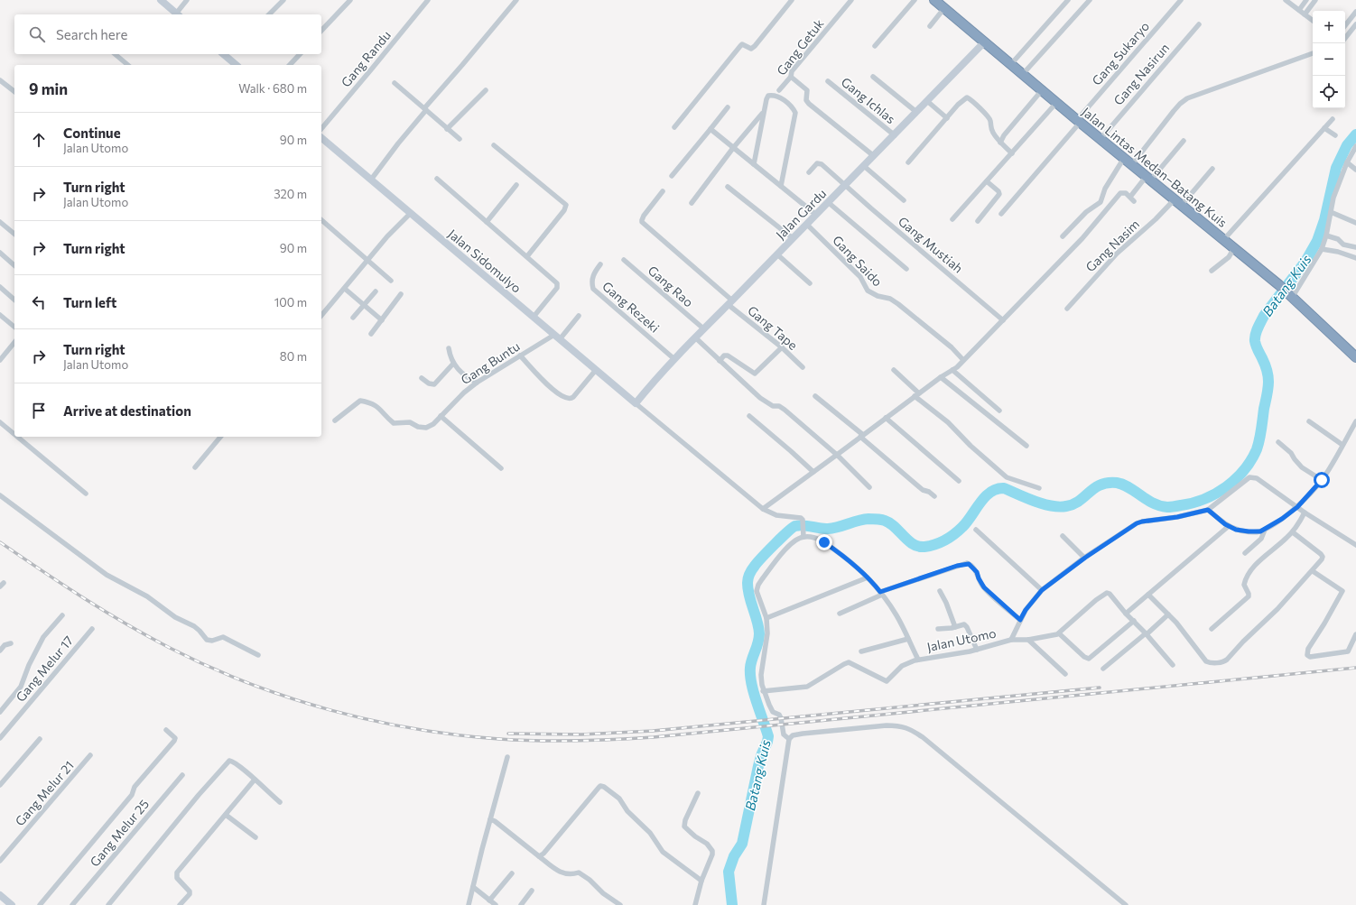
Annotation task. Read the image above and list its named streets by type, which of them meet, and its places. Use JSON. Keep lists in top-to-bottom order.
{
  "streets": {
    "highway": ["Jalan Lintas Medan–Batang Kuis"],
    "street": [
      "Gang Getuk",
      "Gang Sukaryo",
      "Gang Randu",
      "Gang Nasirun",
      "Gang Ichlas",
      "Jalan Gardu",
      "Gang Mustiah",
      "Gang Nasim",
      "Jalan Sidomulyo",
      "Gang Saido",
      "Gang Rao",
      "Gang Rezeki",
      "Gang Tape",
      "Gang Buntu",
      "Jalan Utomo",
      "Gang Melur 17",
      "Gang Melur 21",
      "Gang Melur 25"
    ]
  },
  "crossings": [
    ["Gang Sukaryo", "Jalan Lintas Medan–Batang Kuis"],
    ["Gang Nasirun", "Jalan Lintas Medan–Batang Kuis"],
    ["Gang Ichlas", "Jalan Gardu"],
    ["Jalan Lintas Medan–Batang Kuis", "Jalan Gardu"],
    ["Jalan Lintas Medan–Batang Kuis", "Gang Nasim"],
    ["Jalan Gardu", "Gang Mustiah"],
    ["Jalan Gardu", "Jalan Sidomulyo"],
    ["Jalan Gardu", "Gang Saido"],
    ["Jalan Gardu", "Gang Rao"],
    ["Jalan Gardu", "Gang Rezeki"],
    ["Jalan Gardu", "Gang Tape"],
    ["Jalan Sidomulyo", "Gang Buntu"]
  ],
  "water": ["Batang Kuis"],
  "page": {
    "map_buttons": ["+", "−"],
    "search": "Search here",
    "heading": ["9 min", "Walk · 680 m"],
    "list": [
      ["Continue", "Jalan Utomo", "90 m"],
      ["Turn right", "Jalan Utomo", "320 m"],
      ["Turn right", "90 m"],
      ["Turn left", "100 m"],
      ["Turn right", "Jalan Utomo", "80 m"],
      "Arrive at destination"
    ]
  }
}
